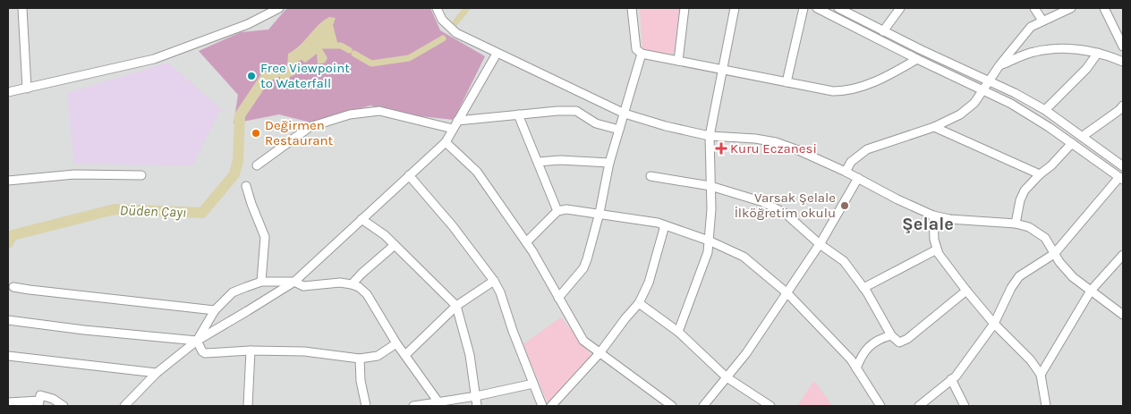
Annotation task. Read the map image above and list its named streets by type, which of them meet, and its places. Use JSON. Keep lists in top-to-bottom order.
{
  "districts": ["Şelale"],
  "water": ["Düden Çayı"],
  "places": {
    "other": ["Free Viewpoint to Waterfall", "Değirmen Restaurant", "Varsak Şelale İlköğretim okulu"],
    "health": ["Kuru Eczanesi"]
  }
}
